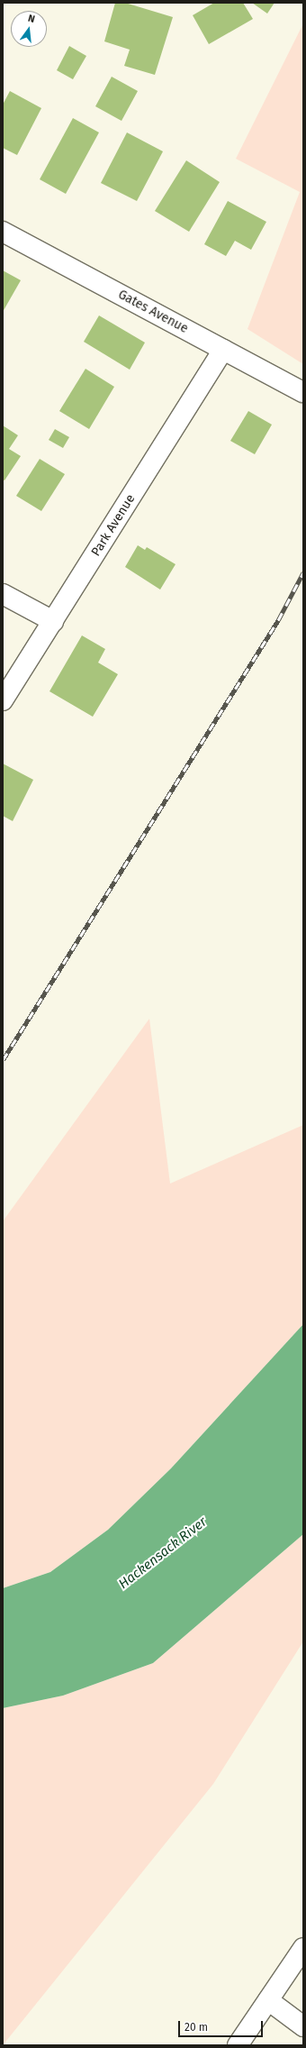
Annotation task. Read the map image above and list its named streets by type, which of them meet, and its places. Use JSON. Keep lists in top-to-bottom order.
{
  "streets": {
    "street": ["Gates Avenue", "Park Avenue"]
  },
  "crossings": [
    ["Gates Avenue", "Park Avenue"]
  ],
  "water": ["Hackensack River"],
  "scale_bar": "20 m",
  "north": "top"
}
